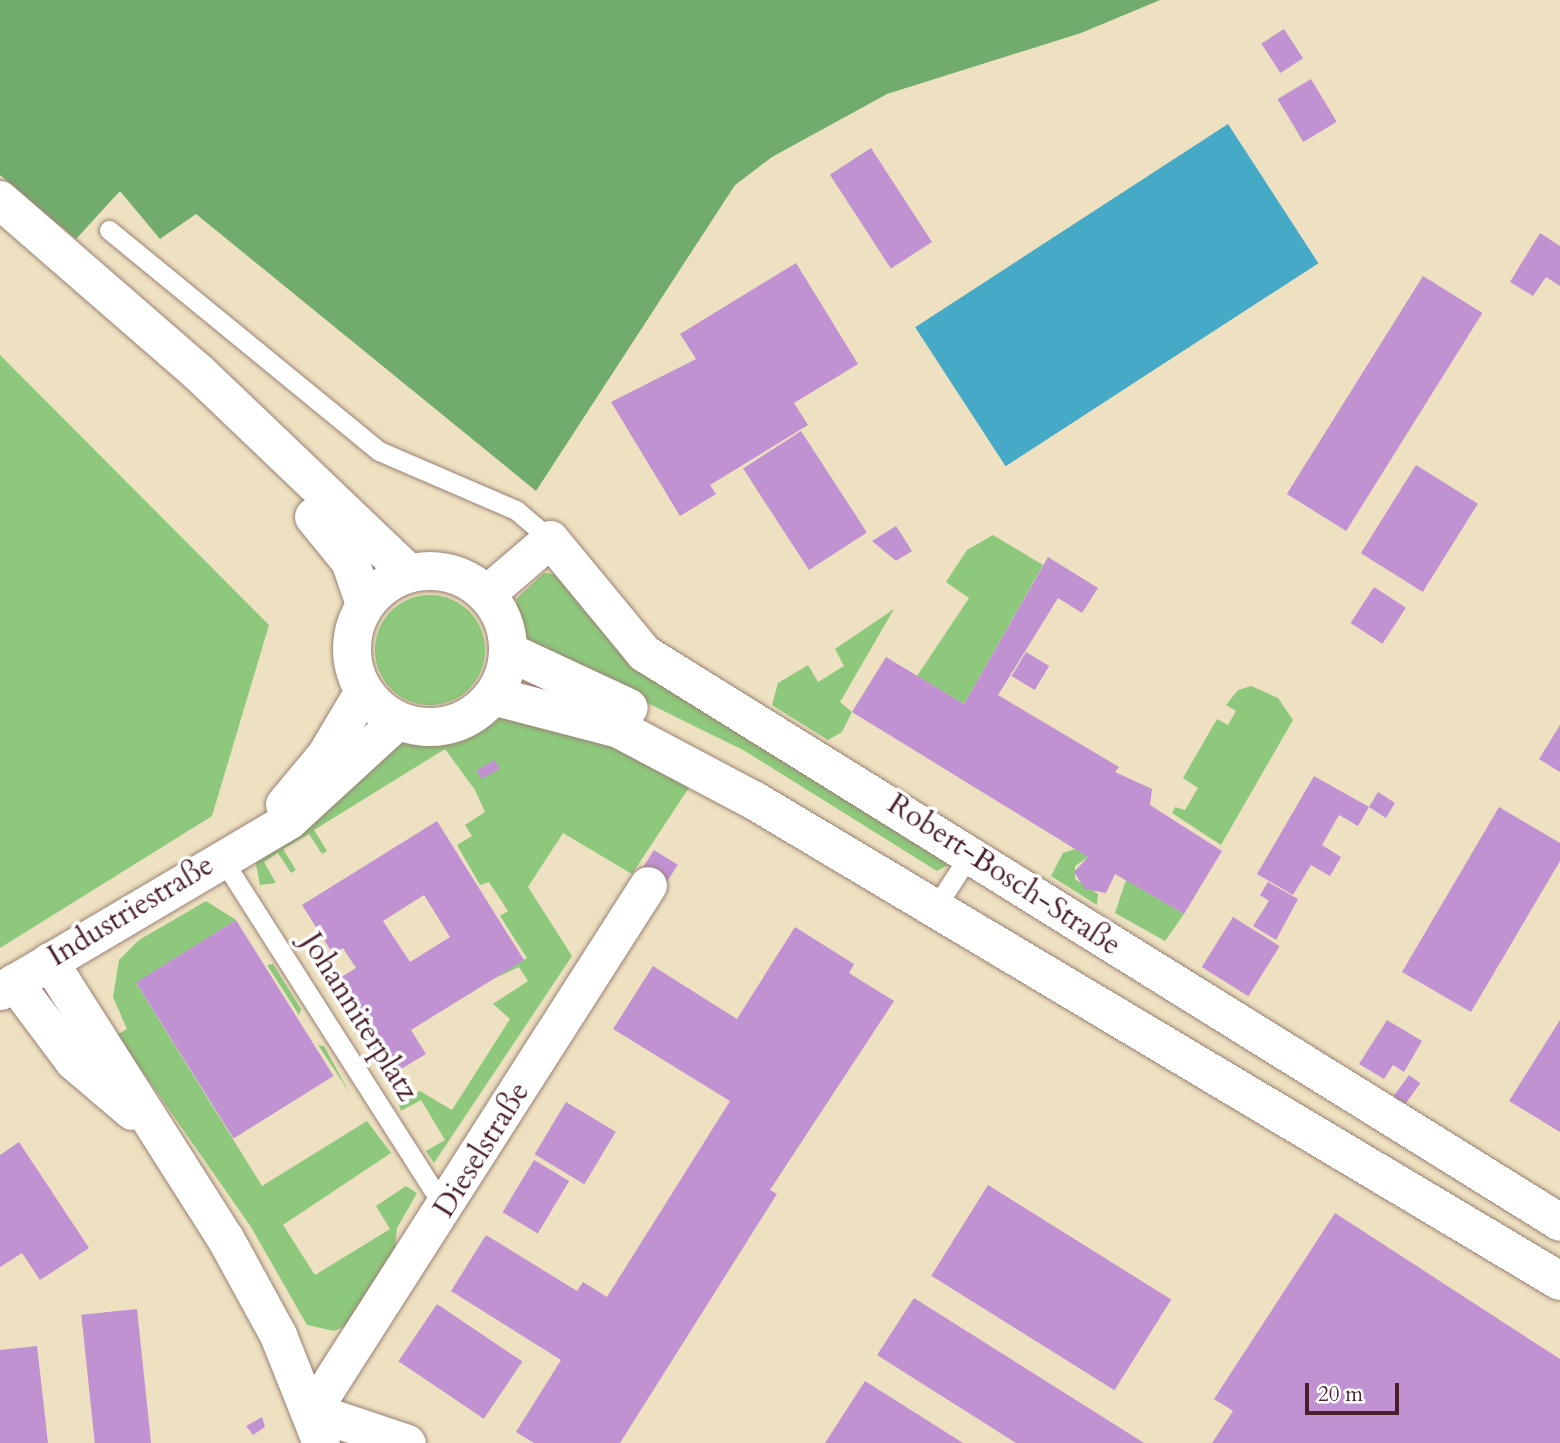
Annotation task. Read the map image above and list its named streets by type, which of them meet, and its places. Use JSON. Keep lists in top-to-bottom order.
{
  "streets": {
    "street": ["Robert-Bosch-Straße", "Industriestraße", "Dieselstraße"],
    "lane": ["Johanniterplatz"]
  },
  "crossings": [
    ["Industriestraße", "Johanniterplatz"],
    ["Johanniterplatz", "Dieselstraße"]
  ],
  "scale_bar": "20 m"
}
